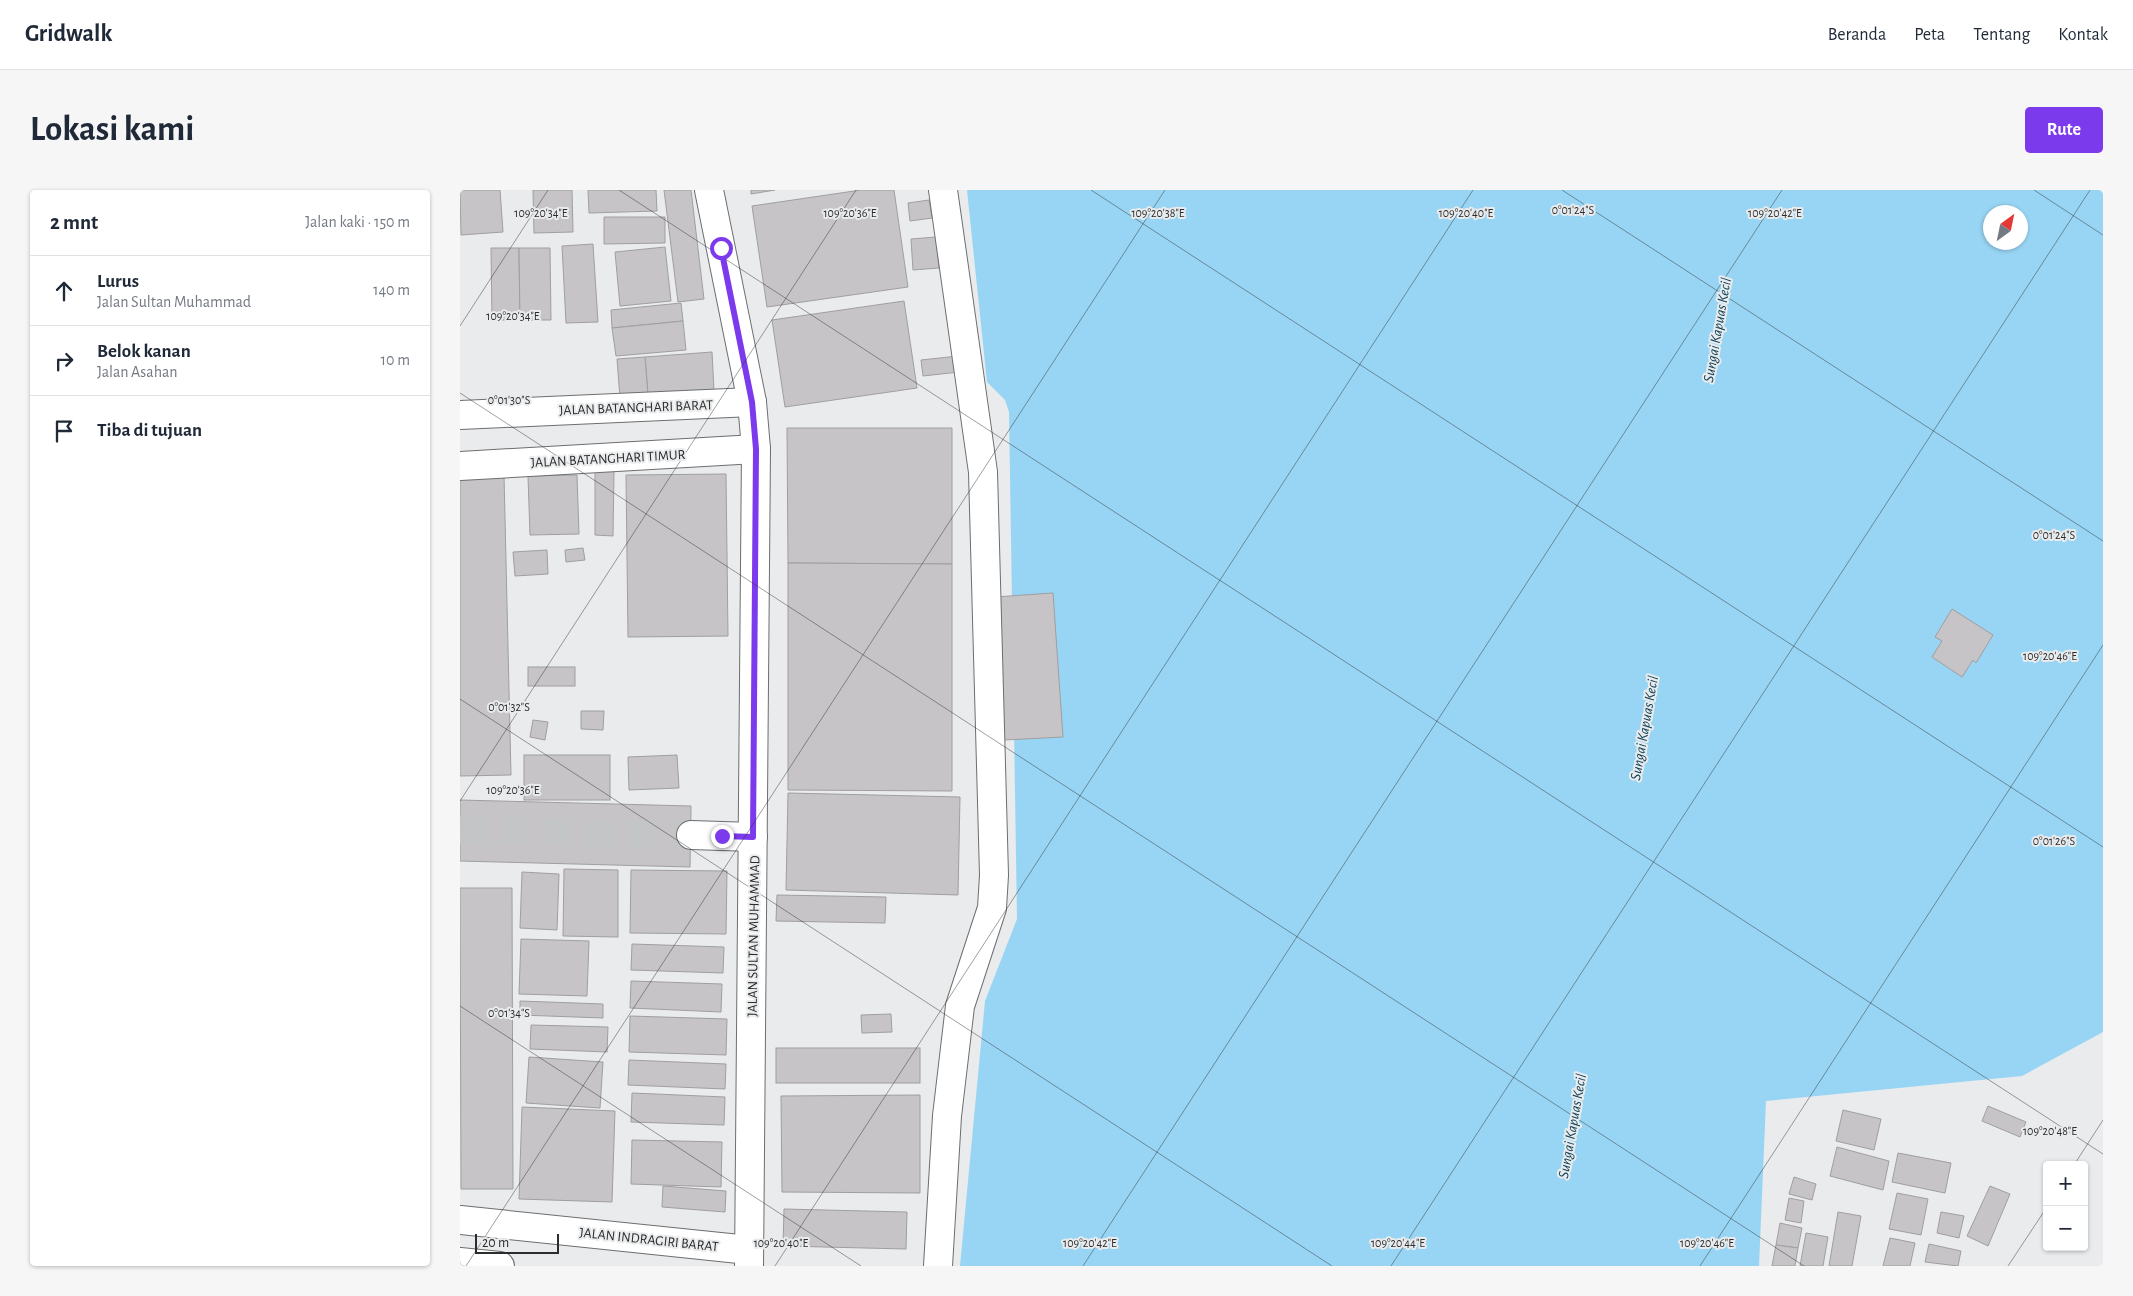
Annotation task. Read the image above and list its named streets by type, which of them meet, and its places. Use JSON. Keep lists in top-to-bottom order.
{
  "streets": {
    "street": [
      "JALAN BATANGHARI BARAT",
      "JALAN BATANGHARI TIMUR",
      "JALAN SULTAN MUHAMMAD",
      "JALAN INDRAGIRI BARAT"
    ]
  },
  "crossings": [
    ["JALAN BATANGHARI BARAT", "JALAN SULTAN MUHAMMAD"],
    ["JALAN BATANGHARI TIMUR", "JALAN SULTAN MUHAMMAD"],
    ["JALAN SULTAN MUHAMMAD", "JALAN INDRAGIRI BARAT"]
  ],
  "water": ["Sungai Kapuas Kecil"],
  "scale_bar": "20 m",
  "north": "top right",
  "page": {
    "header": "Gridwalk",
    "nav": [
      "Beranda",
      "Peta",
      "Tentang",
      "Kontak"
    ],
    "buttons": "Rute",
    "title": "Lokasi kami",
    "heading": ["2 mnt", "Jalan kaki · 150 m"],
    "list": [
      ["Lurus", "Jalan Sultan Muhammad", "140 m"],
      ["Belok kanan", "Jalan Asahan", "10 m"],
      "Tiba di tujuan"
    ],
    "map_buttons": ["+", "−"],
    "scale": "20 m"
  },
  "coordinates": [
    "0°01'24\"S",
    "109°20'34\"E",
    "109°20'36\"E",
    "109°20'38\"E",
    "109°20'40\"E",
    "109°20'42\"E",
    "0°01'30\"S",
    "109°20'46\"E",
    "0°01'32\"S",
    "0°01'26\"S",
    "0°01'34\"S",
    "109°20'48\"E",
    "109°20'44\"E"
  ]
}
